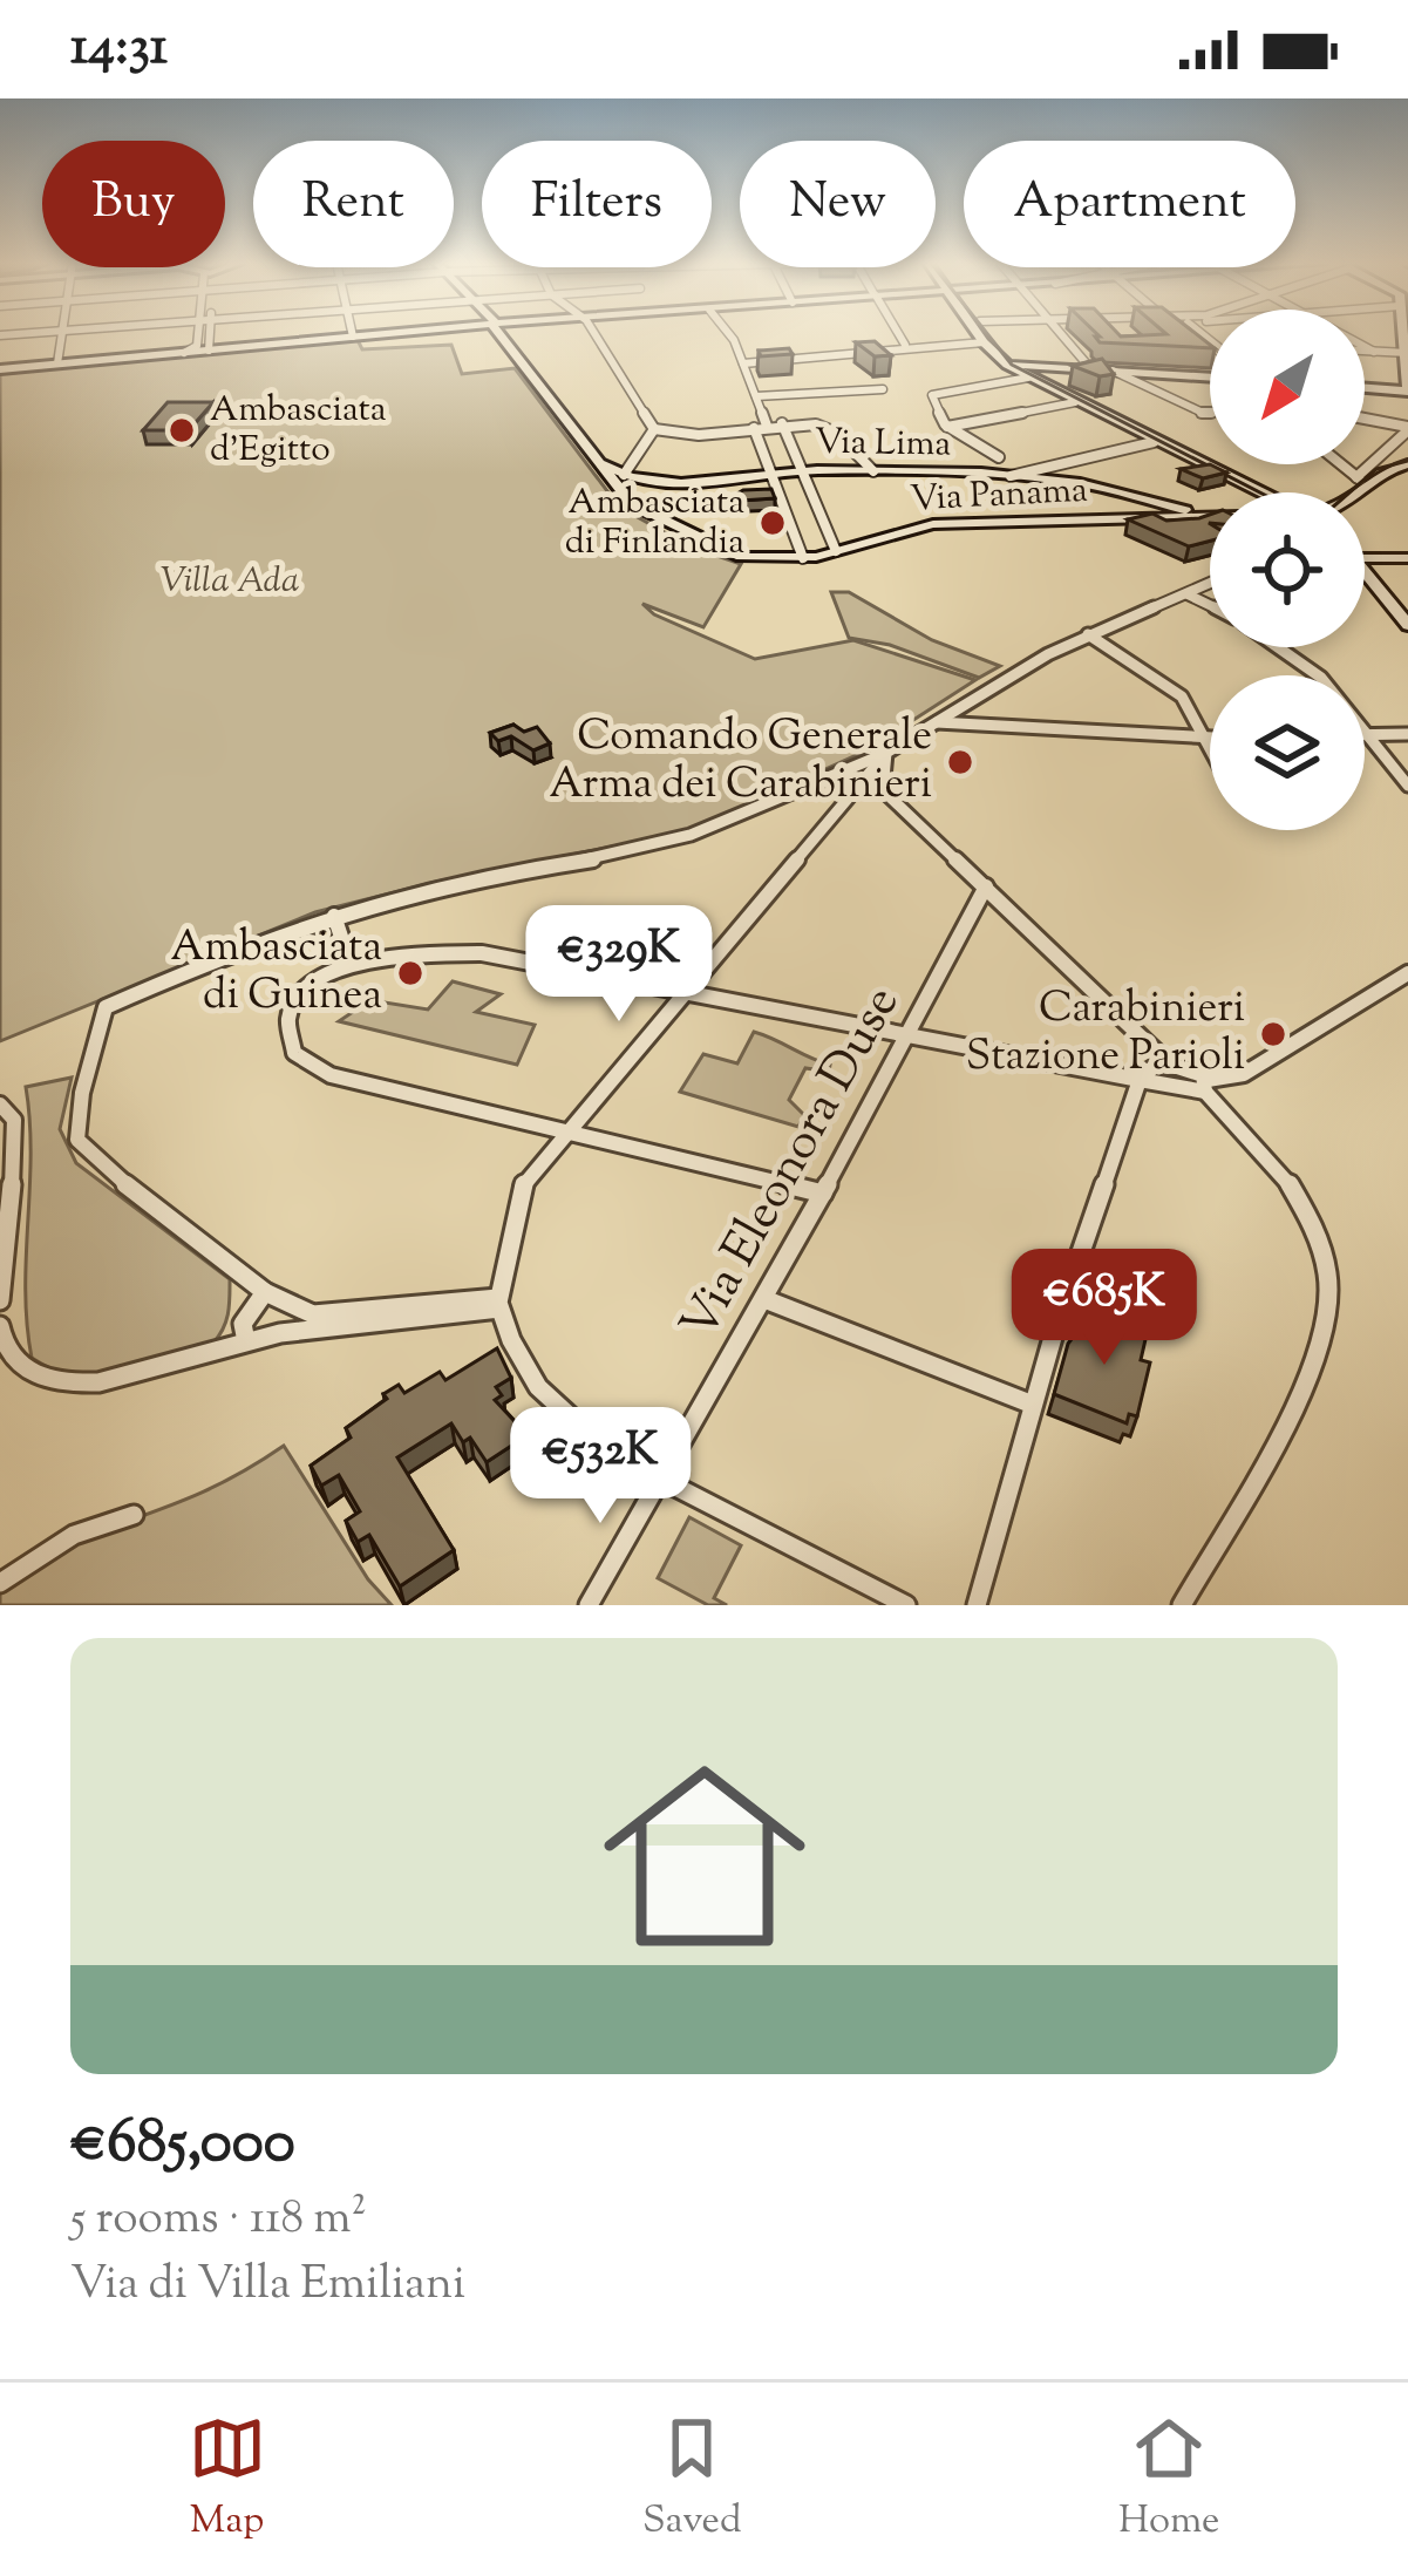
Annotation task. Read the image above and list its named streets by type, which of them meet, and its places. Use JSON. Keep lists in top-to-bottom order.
{
  "streets": {
    "main road": ["Via Lima", "Via Panama"],
    "street": ["Via Eleonora Duse"]
  },
  "crossings": [
    ["Via Lima", "Via Panama"]
  ],
  "parks": ["Villa Ada"],
  "places": [
    "Ambasciata d'Egitto",
    "Ambasciata di Finlandia",
    "Comando Generale Arma dei Carabinieri",
    "Ambasciata di Guinea",
    "Carabinieri Stazione Parioli"
  ],
  "north": "bottom left",
  "page": {
    "status": "14:31",
    "chip": [
      "Buy",
      "Rent",
      "Filters",
      "New",
      "Apartment"
    ],
    "price": ["€329K", "€685K", "€532K"],
    "list": [
      {
        "name": "€685,000",
        "note": "5 rooms · 118 m² · Via di Villa Emiliani"
      }
    ],
    "tabs": ["Map", "Saved", "Home"]
  }
}
